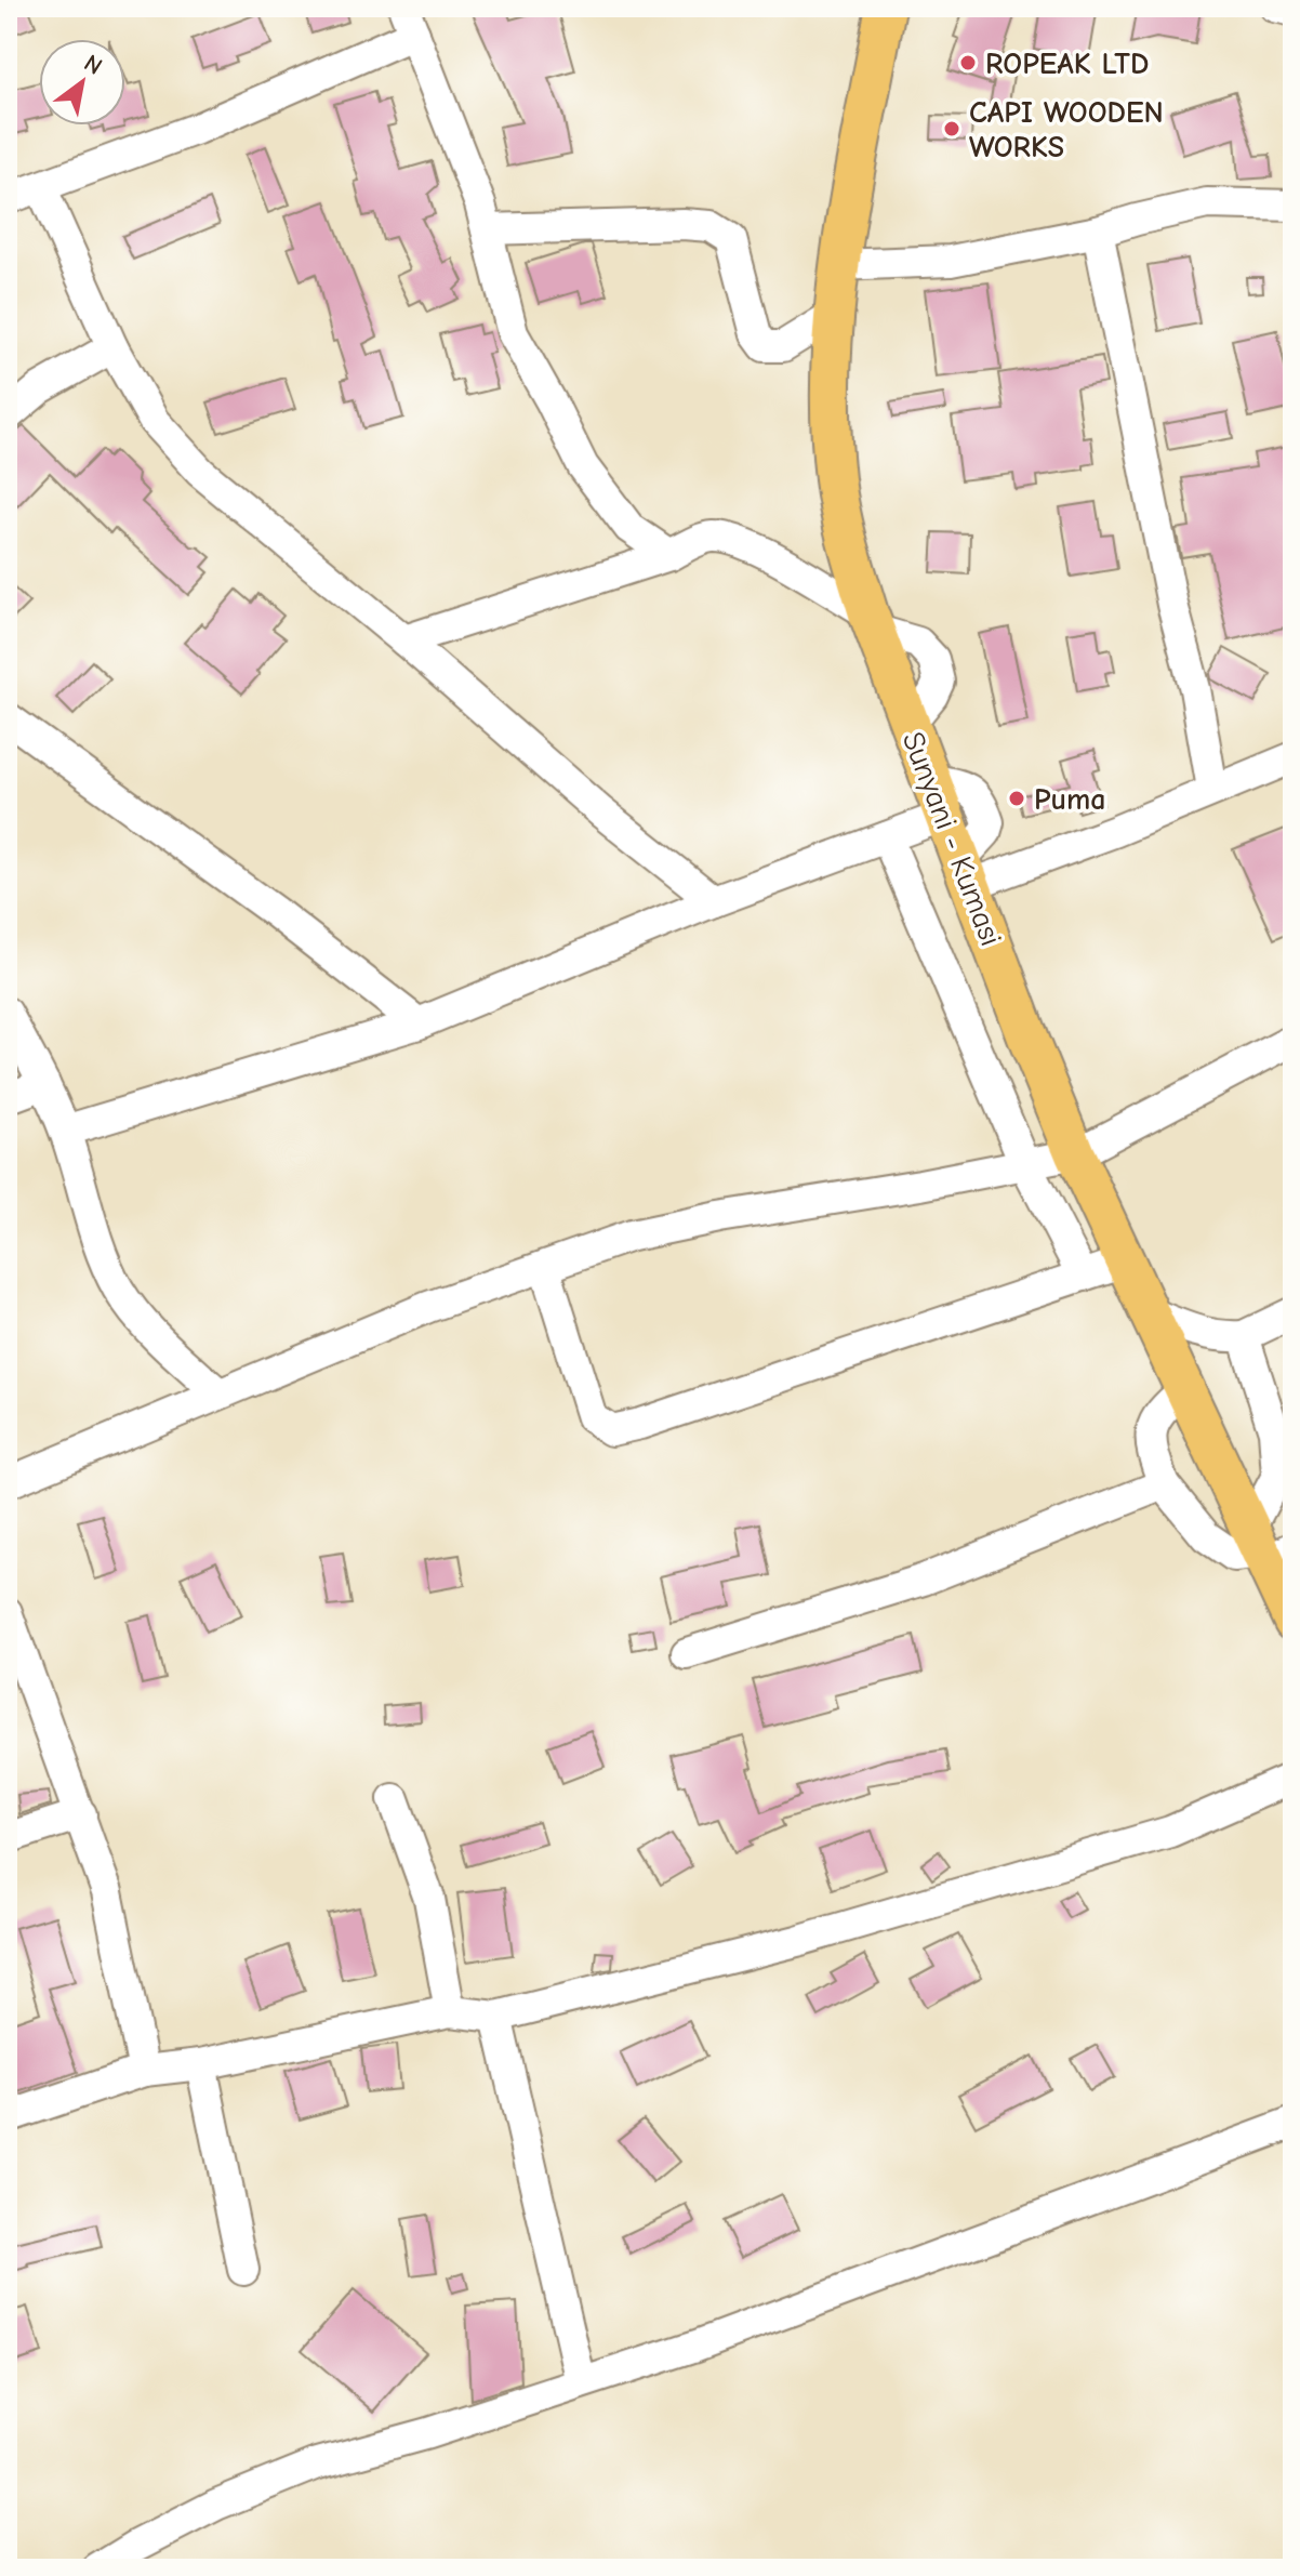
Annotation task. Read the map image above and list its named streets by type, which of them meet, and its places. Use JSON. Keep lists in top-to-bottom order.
{
  "streets": {
    "main road": ["Sunyani - Kumasi"]
  },
  "places": ["ROPEAK LTD", "CAPI WOODEN WORKS", "Puma"],
  "north": "top right"
}
